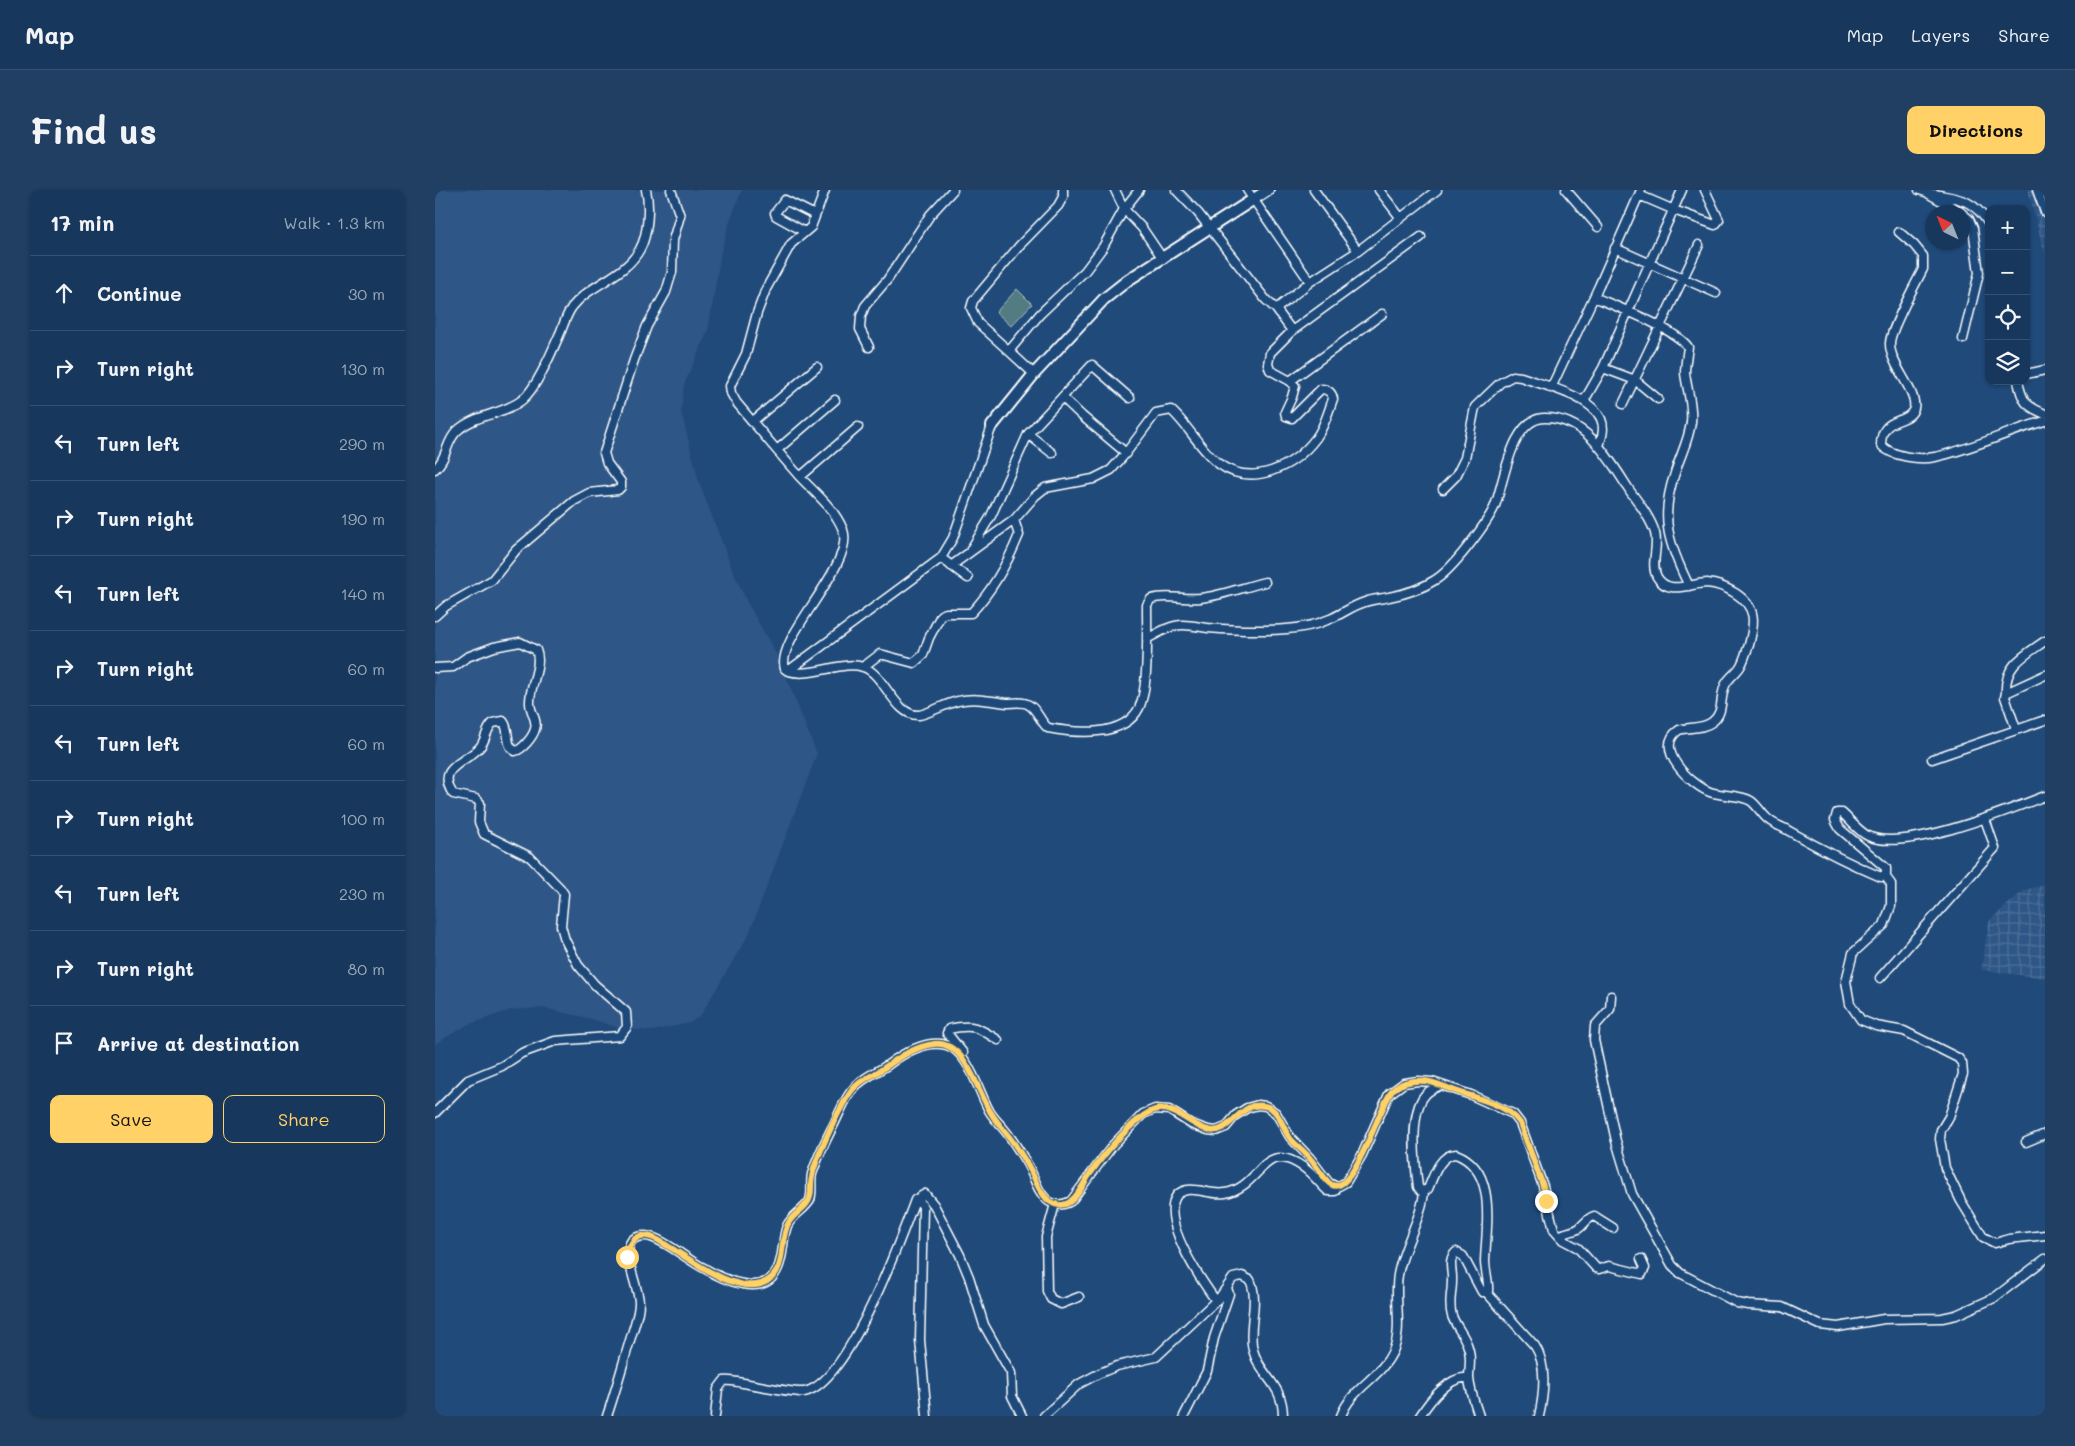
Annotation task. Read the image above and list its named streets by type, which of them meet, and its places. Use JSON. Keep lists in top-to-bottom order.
{
  "north": "top left",
  "page": {
    "header": "Map",
    "nav": ["Map", "Layers", "Share"],
    "buttons": [
      "Directions",
      ["Save", "Share"]
    ],
    "title": "Find us",
    "heading": ["17 min", "Walk · 1.3 km"],
    "map_buttons": ["+", "−"],
    "list": [
      ["Continue", "30 m"],
      ["Turn right", "130 m"],
      ["Turn left", "290 m"],
      ["Turn right", "190 m"],
      ["Turn left", "140 m"],
      ["Turn right", "60 m"],
      ["Turn left", "60 m"],
      ["Turn right", "100 m"],
      ["Turn left", "230 m"],
      ["Turn right", "80 m"],
      "Arrive at destination"
    ]
  }
}
